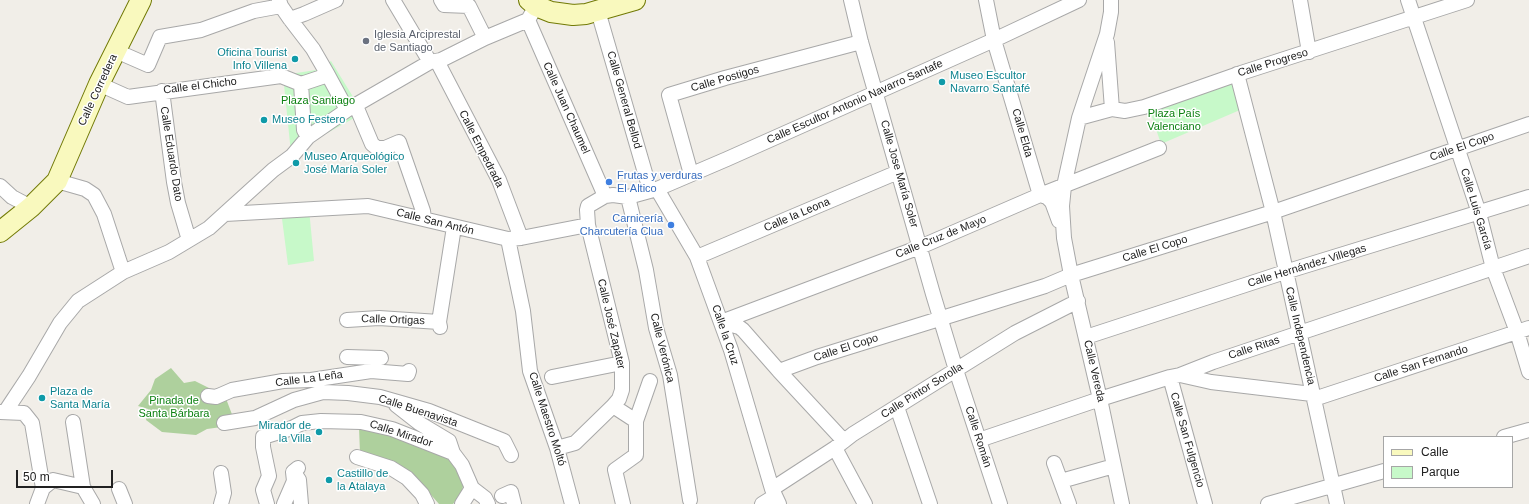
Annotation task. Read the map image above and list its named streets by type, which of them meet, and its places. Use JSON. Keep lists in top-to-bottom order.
{
  "streets": {
    "street": [
      "Calle Progreso",
      "Calle Postigos",
      "Calle el Chicho",
      "Calle Corredera",
      "Calle General Bellod",
      "Calle Escultor Antonio Navarro Santafe",
      "Calle Juan Chaumel",
      "Calle Elda",
      "Calle El Copo",
      "Calle Empedrada",
      "Calle Eduardo Dato",
      "Calle Jose María Soler",
      "Calle Luis García",
      "Calle la Leona",
      "Calle San Antón",
      "Calle Cruz de Mayo",
      "Calle Hernández Villegas",
      "Calle Ortigas",
      "Calle José Zapater",
      "Calle la Cruz",
      "Calle Independencia",
      "Calle Verónica",
      "Calle Ritas",
      "Calle San Fernando",
      "Calle Vereda",
      "Calle La Leña",
      "Calle Pintor Sorolla",
      "Calle Buenavista",
      "Calle Maestro Moltó",
      "Calle Mirador",
      "Calle Román",
      "Calle San Fulgencio"
    ]
  },
  "crossings": [
    ["Calle Progreso", "Calle Luis García"],
    ["Calle Progreso", "Calle Independencia"],
    ["Calle Progreso", "Calle Vereda"],
    ["Calle Postigos", "Calle Escultor Antonio Navarro Santafe"],
    ["Calle Postigos", "Calle Jose María Soler"],
    ["Calle el Chicho", "Calle Corredera"],
    ["Calle el Chicho", "Calle Eduardo Dato"],
    ["Calle General Bellod", "Calle Escultor Antonio Navarro Santafe"],
    ["Calle General Bellod", "Calle la Cruz"],
    ["Calle Escultor Antonio Navarro Santafe", "Calle Elda"],
    ["Calle Escultor Antonio Navarro Santafe", "Calle Jose María Soler"],
    ["Calle Escultor Antonio Navarro Santafe", "Calle la Cruz"],
    ["Calle Escultor Antonio Navarro Santafe", "Calle Verónica"],
    ["Calle Juan Chaumel", "Calle José Zapater"],
    ["Calle Elda", "Calle Cruz de Mayo"],
    ["Calle Elda", "Calle Vereda"],
    ["Calle El Copo", "Calle Jose María Soler"],
    ["Calle El Copo", "Calle Luis García"],
    ["Calle El Copo", "Calle Independencia"],
    ["Calle El Copo", "Calle Vereda"],
    ["Calle Empedrada", "Calle San Antón"],
    ["Calle Empedrada", "Calle Maestro Moltó"],
    ["Calle Jose María Soler", "Calle la Leona"],
    ["Calle Jose María Soler", "Calle Cruz de Mayo"],
    ["Calle Jose María Soler", "Calle Pintor Sorolla"],
    ["Calle Jose María Soler", "Calle Román"],
    ["Calle Luis García", "Calle Hernández Villegas"],
    ["Calle Luis García", "Calle Ritas"],
    ["Calle Luis García", "Calle San Fernando"],
    ["Calle la Leona", "Calle la Cruz"],
    ["Calle San Antón", "Calle Ortigas"],
    ["Calle San Antón", "Calle José Zapater"],
    ["Calle San Antón", "Calle Maestro Moltó"],
    ["Calle Cruz de Mayo", "Calle la Cruz"],
    ["Calle Cruz de Mayo", "Calle Vereda"],
    ["Calle Hernández Villegas", "Calle Independencia"],
    ["Calle Hernández Villegas", "Calle Vereda"],
    ["Calle José Zapater", "Calle Maestro Moltó"],
    ["Calle la Cruz", "Calle Pintor Sorolla"],
    ["Calle Independencia", "Calle Ritas"],
    ["Calle Independencia", "Calle San Fernando"],
    ["Calle Ritas", "Calle San Fernando"],
    ["Calle Ritas", "Calle Vereda"],
    ["Calle Ritas", "Calle Román"],
    ["Calle Ritas", "Calle San Fulgencio"],
    ["Calle San Fernando", "Calle San Fulgencio"],
    ["Calle Vereda", "Calle Pintor Sorolla"],
    ["Calle Pintor Sorolla", "Calle Román"]
  ],
  "parks": ["Plaza Santiago", "Plaza País Valenciano", "Pinada de Santa Bárbara"],
  "places": [
    "Iglesia Arciprestal de Santiago",
    "Oficina Tourist Info Villena",
    "Museo Escultor Navarro Santafé",
    "Museo Festero",
    "Museo Arqueológico José María Soler",
    "Frutas y verduras El Altico",
    "Carnicería Charcutería Clua",
    "Plaza de Santa María",
    "Mirador de la Villa",
    "Castillo de la Atalaya"
  ],
  "legend": ["Calle", "Parque"],
  "scale_bar": "50 m"
}
